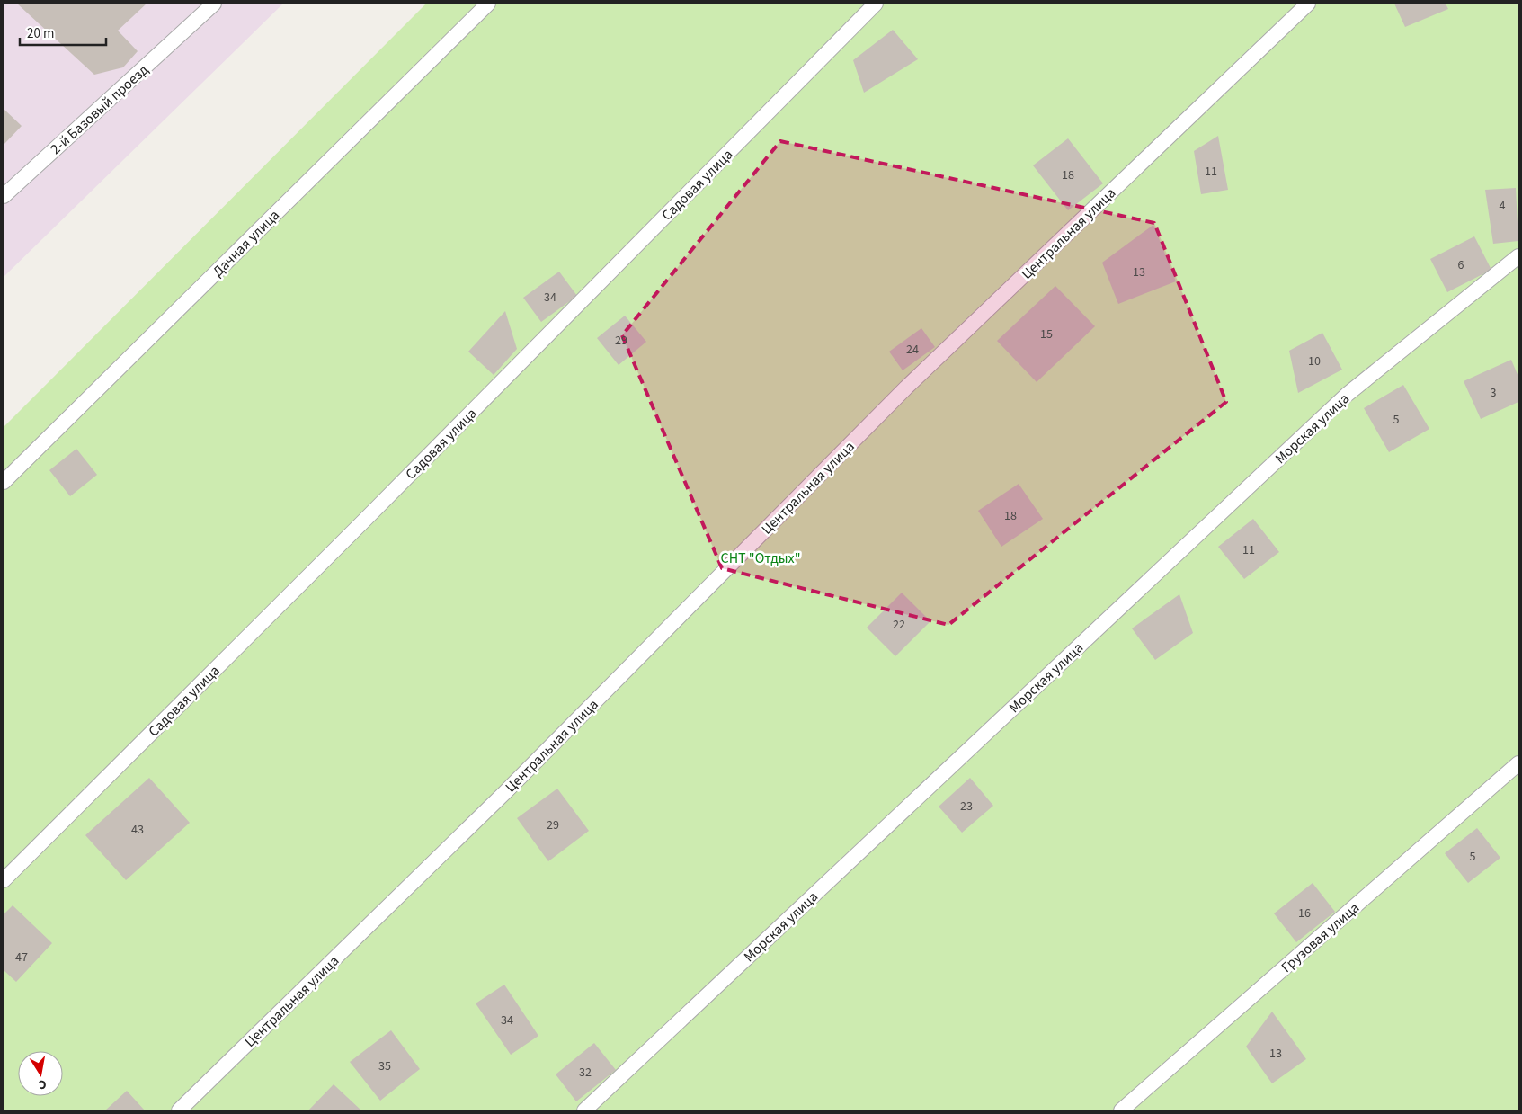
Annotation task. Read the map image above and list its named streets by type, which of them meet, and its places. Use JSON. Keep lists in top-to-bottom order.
{
  "streets": {
    "lane": [
      "2-й Базовый проезд",
      "Садовая улица",
      "Центральная улица",
      "Дачная улица",
      "Морская улица",
      "Грузовая улица"
    ]
  },
  "parks": ["СНТ \"Отдых\""],
  "house_numbers": [
    "11",
    "18",
    "4",
    "6",
    "13",
    "34",
    "15",
    "29",
    "24",
    "10",
    "3",
    "5",
    "18",
    "11",
    "22",
    "23",
    "29",
    "43",
    "5",
    "16",
    "47",
    "34",
    "13",
    "35",
    "32"
  ],
  "scale_bar": "20 m",
  "north": "bottom"
}
